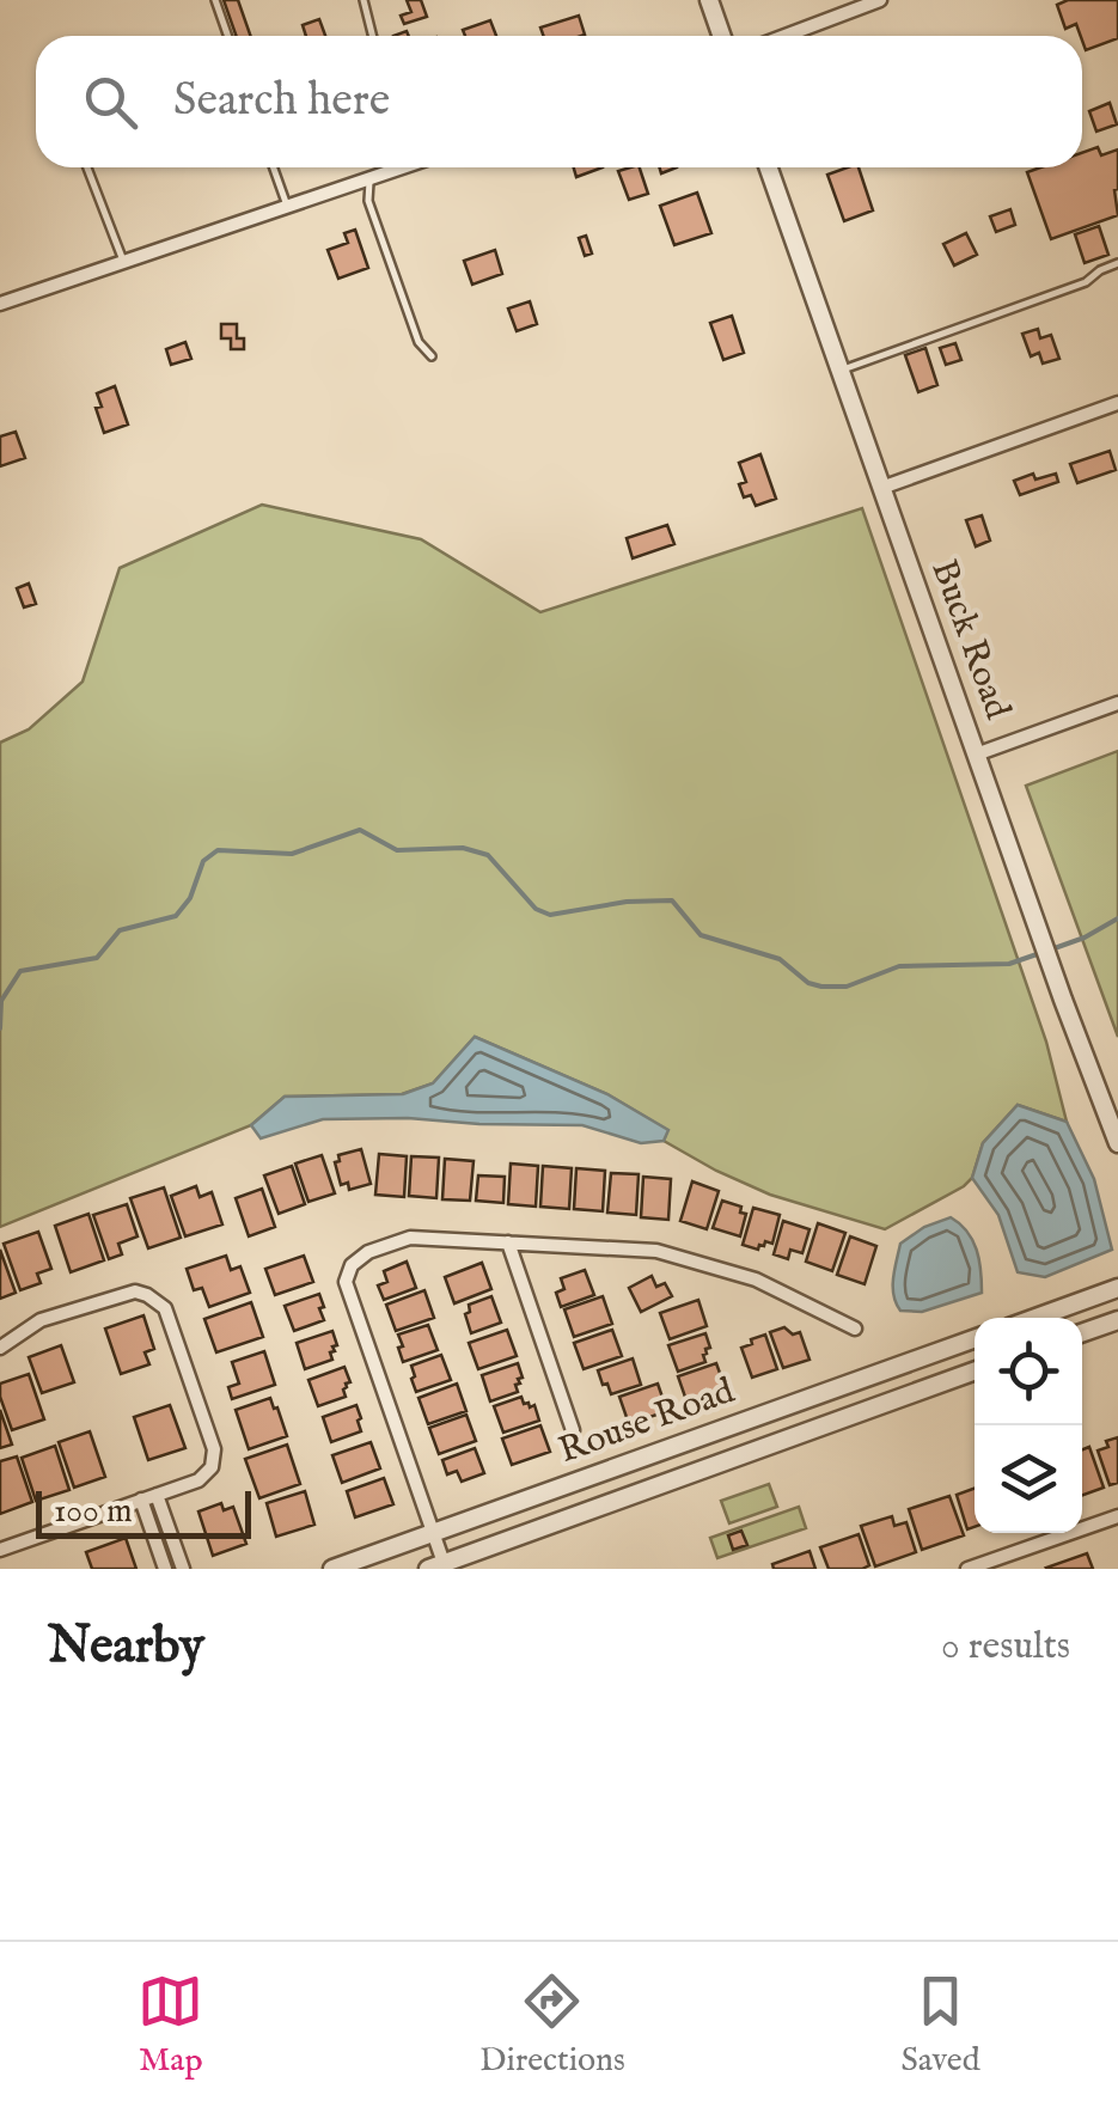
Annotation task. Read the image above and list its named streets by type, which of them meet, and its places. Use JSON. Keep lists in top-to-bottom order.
{
  "streets": {
    "street": ["Buck Road", "Rouse Road"]
  },
  "scale_bar": "100 m",
  "page": {
    "search": "Search here",
    "scale": "100 m",
    "heading": ["Nearby", "0 results"],
    "nav": ["Map", "Directions", "Saved"]
  }
}
